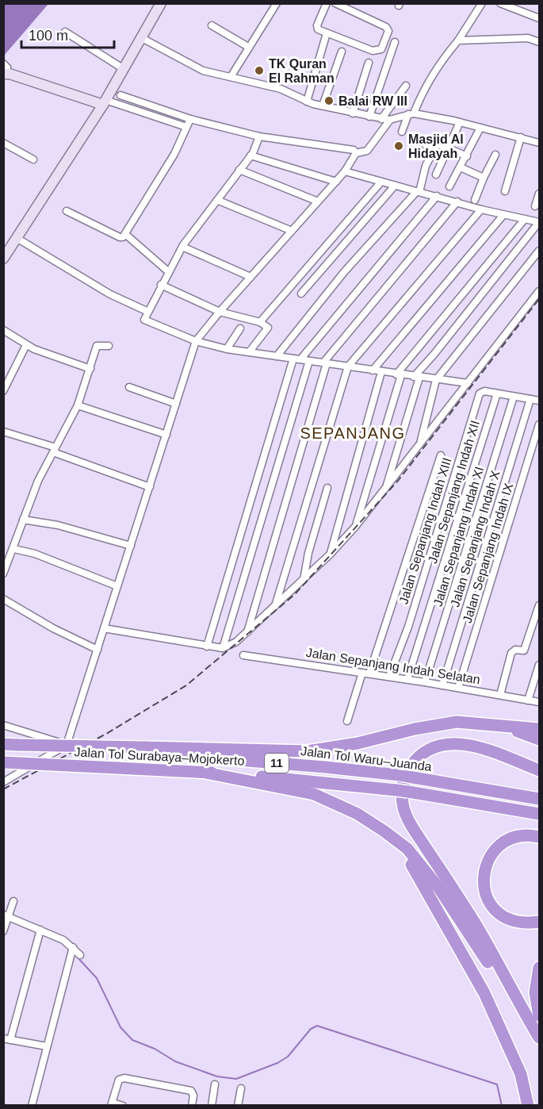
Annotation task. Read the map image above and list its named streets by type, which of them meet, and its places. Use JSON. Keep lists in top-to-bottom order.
{
  "streets": {
    "highway": ["Jalan Tol Surabaya–Mojokerto", "Jalan Tol Waru–Juanda", "11"],
    "street": [
      "Jalan Sepanjang Indah XII",
      "Jalan Sepanjang Indah XIII",
      "Jalan Sepanjang Indah XI",
      "Jalan Sepanjang Indah X",
      "Jalan Sepanjang Indah IX",
      "Jalan Sepanjang Indah Selatan"
    ]
  },
  "crossings": [
    ["Jalan Sepanjang Indah XII", "Jalan Sepanjang Indah XIII"],
    ["Jalan Sepanjang Indah XII", "Jalan Sepanjang Indah Selatan"],
    ["Jalan Sepanjang Indah XIII", "Jalan Sepanjang Indah Selatan"],
    ["Jalan Sepanjang Indah XI", "Jalan Sepanjang Indah Selatan"],
    ["Jalan Sepanjang Indah X", "Jalan Sepanjang Indah Selatan"],
    ["Jalan Sepanjang Indah IX", "Jalan Sepanjang Indah Selatan"]
  ],
  "districts": ["SEPANJANG"],
  "places": ["TK Quran El Rahman", "Balai RW III", "Masjid Al Hidayah"],
  "scale_bar": "100 m"
}
